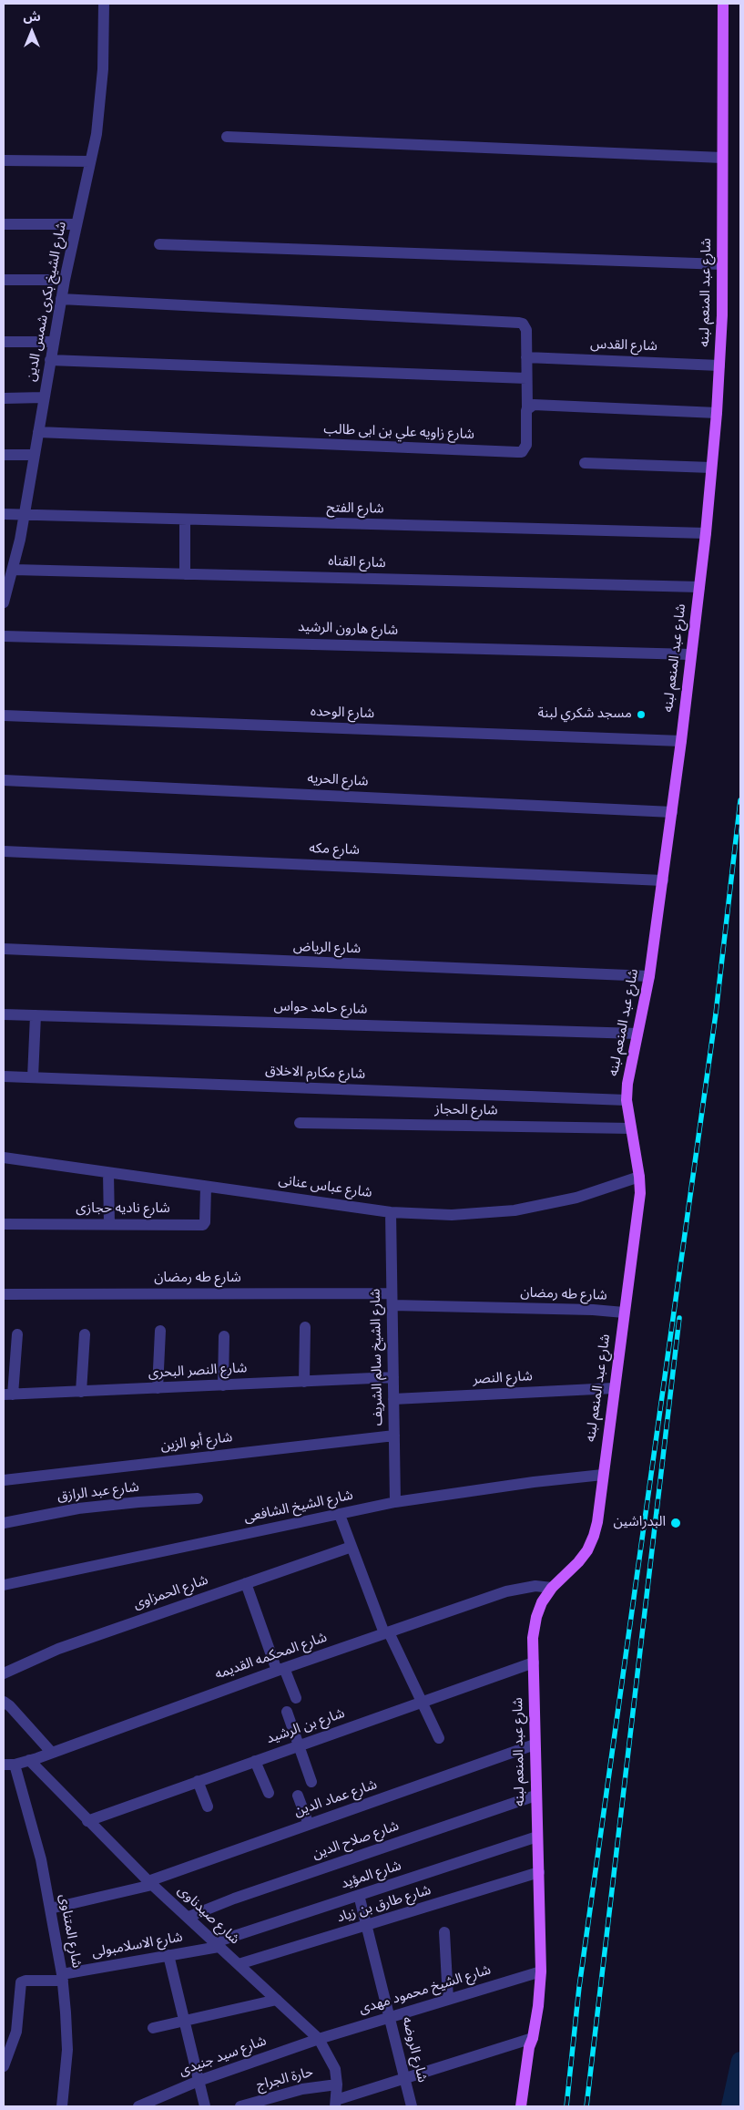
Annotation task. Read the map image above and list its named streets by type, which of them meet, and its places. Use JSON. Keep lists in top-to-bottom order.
{
  "streets": {
    "main road": ["شارع عبد المنعم لبنه"],
    "street": [
      "شارع الشيخ بكرى شمس الدين",
      "شارع القدس",
      "شارع زاويه علي بن ابى طالب",
      "شارع الفتح",
      "شارع القناه",
      "شارع هارون الرشيد",
      "شارع الوحده",
      "شارع الحريه",
      "شارع مكه",
      "شارع الرياض",
      "شارع حامد حواس",
      "شارع مكارم الاخلاق",
      "شارع الحجاز",
      "شارع عباس عنانى",
      "شارع ناديه حجازى",
      "شارع طه رمضان",
      "شارع الشيخ سالم الشريف",
      "شارع النصر البحرى",
      "شارع النصر",
      "شارع أبو الزين",
      "شارع عبد الرازق",
      "شارع الشيخ الشافعى",
      "شارع الحمزاوى",
      "شارع المحكمه القديمه",
      "شارع بن الرشيد",
      "شارع عماد الدين",
      "شارع صلاح الدين",
      "شارع المؤيد",
      "شارع طارق بن زياد",
      "شارع صيدناوى",
      "شارع المتناوى",
      "شارع الاسلامبولى",
      "شارع الشيخ محمود مهدى",
      "شارع الروضه",
      "شارع سيد جنيدى",
      "حارة الجراج"
    ]
  },
  "crossings": [
    ["شارع عبد المنعم لبنه", "شارع القدس"],
    ["شارع عبد المنعم لبنه", "شارع الفتح"],
    ["شارع عبد المنعم لبنه", "شارع القناه"],
    ["شارع عبد المنعم لبنه", "شارع هارون الرشيد"],
    ["شارع عبد المنعم لبنه", "شارع الوحده"],
    ["شارع عبد المنعم لبنه", "شارع الحريه"],
    ["شارع عبد المنعم لبنه", "شارع مكه"],
    ["شارع عبد المنعم لبنه", "شارع الرياض"],
    ["شارع عبد المنعم لبنه", "شارع حامد حواس"],
    ["شارع عبد المنعم لبنه", "شارع مكارم الاخلاق"],
    ["شارع عبد المنعم لبنه", "شارع الحجاز"],
    ["شارع عبد المنعم لبنه", "شارع عباس عنانى"],
    ["شارع عبد المنعم لبنه", "شارع طه رمضان"],
    ["شارع عبد المنعم لبنه", "شارع النصر"],
    ["شارع عبد المنعم لبنه", "شارع الشيخ الشافعى"],
    ["شارع عبد المنعم لبنه", "شارع المحكمه القديمه"],
    ["شارع عبد المنعم لبنه", "شارع بن الرشيد"],
    ["شارع عبد المنعم لبنه", "شارع عماد الدين"],
    ["شارع عبد المنعم لبنه", "شارع صلاح الدين"],
    ["شارع عبد المنعم لبنه", "شارع المؤيد"],
    ["شارع عبد المنعم لبنه", "شارع طارق بن زياد"],
    ["شارع عبد المنعم لبنه", "شارع الشيخ محمود مهدى"],
    ["شارع الشيخ بكرى شمس الدين", "شارع زاويه علي بن ابى طالب"],
    ["شارع الشيخ بكرى شمس الدين", "شارع الفتح"],
    ["شارع الشيخ بكرى شمس الدين", "شارع القناه"],
    ["شارع عباس عنانى", "شارع ناديه حجازى"],
    ["شارع عباس عنانى", "شارع الشيخ سالم الشريف"],
    ["شارع طه رمضان", "شارع الشيخ سالم الشريف"],
    ["شارع الشيخ سالم الشريف", "شارع النصر البحرى"],
    ["شارع الشيخ سالم الشريف", "شارع النصر"],
    ["شارع الشيخ سالم الشريف", "شارع أبو الزين"],
    ["شارع الشيخ سالم الشريف", "شارع الشيخ الشافعى"],
    ["شارع المحكمه القديمه", "شارع صيدناوى"],
    ["شارع المحكمه القديمه", "شارع المتناوى"],
    ["شارع بن الرشيد", "شارع صيدناوى"],
    ["شارع عماد الدين", "شارع صيدناوى"],
    ["شارع عماد الدين", "شارع المتناوى"],
    ["شارع صلاح الدين", "شارع صيدناوى"],
    ["شارع المؤيد", "شارع صيدناوى"],
    ["شارع المؤيد", "شارع الاسلامبولى"],
    ["شارع المؤيد", "شارع الروضه"],
    ["شارع طارق بن زياد", "شارع صيدناوى"],
    ["شارع طارق بن زياد", "شارع الروضه"],
    ["شارع صيدناوى", "شارع الاسلامبولى"],
    ["شارع صيدناوى", "شارع الشيخ محمود مهدى"],
    ["شارع صيدناوى", "شارع سيد جنيدى"],
    ["شارع صيدناوى", "حارة الجراج"],
    ["شارع المتناوى", "شارع الاسلامبولى"],
    ["شارع الشيخ محمود مهدى", "شارع الروضه"],
    ["شارع الشيخ محمود مهدى", "شارع سيد جنيدى"]
  ],
  "places": ["مسجد شكري لبنة", "البدراشين"],
  "north": "top"
}
